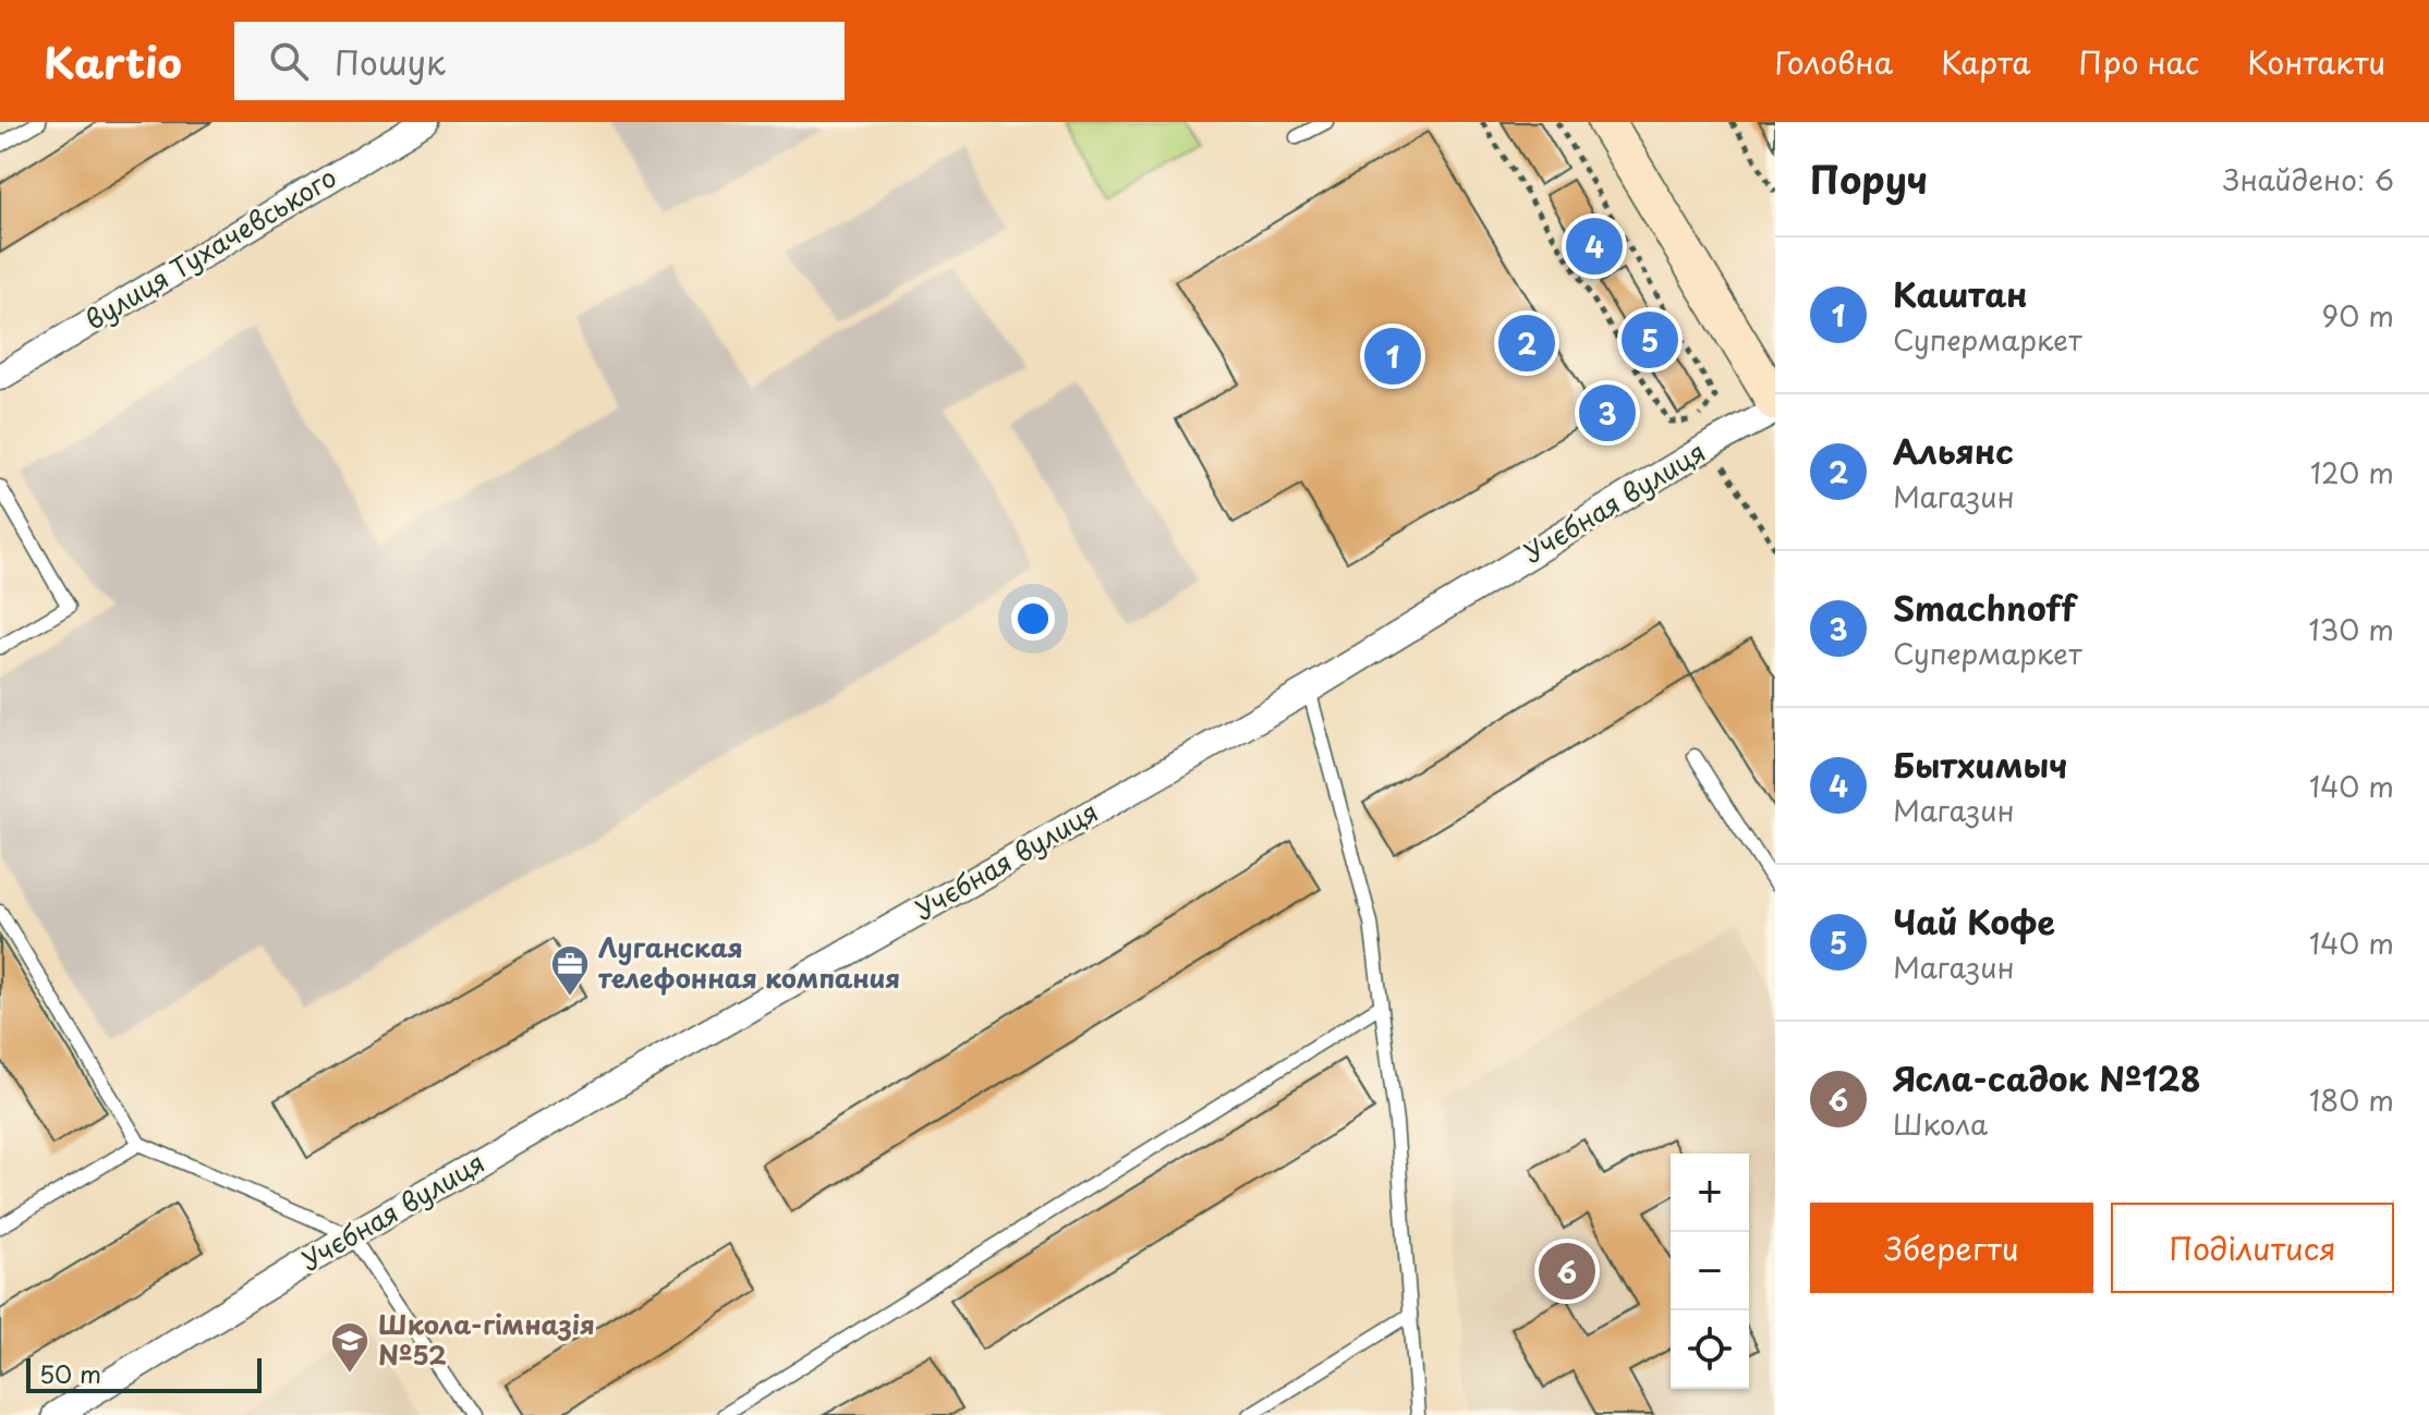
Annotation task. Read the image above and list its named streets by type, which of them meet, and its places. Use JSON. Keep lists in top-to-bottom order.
{
  "streets": {
    "street": ["вулиця Тухачевського", "Учєбная вулиця"]
  },
  "places": {
    "office": ["Луганская телефонная компания"],
    "school or university": ["Школа-гімназія №52"]
  },
  "scale_bar": "50 m",
  "page": {
    "header": "Kartio",
    "search": "Пошук",
    "nav": [
      "Головна",
      "Карта",
      "Про нас",
      "Контакти"
    ],
    "heading": ["Поруч", "Знайдено: 6"],
    "pins": [
      "4",
      "5",
      "2",
      "1",
      "3",
      "6"
    ],
    "list": [
      {
        "mark": "1",
        "name": "Каштан",
        "note": "Супермаркет",
        "value": "90 m"
      },
      {
        "mark": "2",
        "name": "Альянс",
        "note": "Магазин",
        "value": "120 m"
      },
      {
        "mark": "3",
        "name": "Smachnoff",
        "note": "Супермаркет",
        "value": "130 m"
      },
      {
        "mark": "4",
        "name": "Бытхимыч",
        "note": "Магазин",
        "value": "140 m"
      },
      {
        "mark": "5",
        "name": "Чай Кофе",
        "note": "Магазин",
        "value": "140 m"
      },
      {
        "mark": "6",
        "name": "Ясла-садок №128",
        "note": "Школа",
        "value": "180 m"
      }
    ],
    "map_buttons": ["+", "−"],
    "buttons": ["Зберегти", "Поділитися"],
    "scale": "50 m"
  }
}
